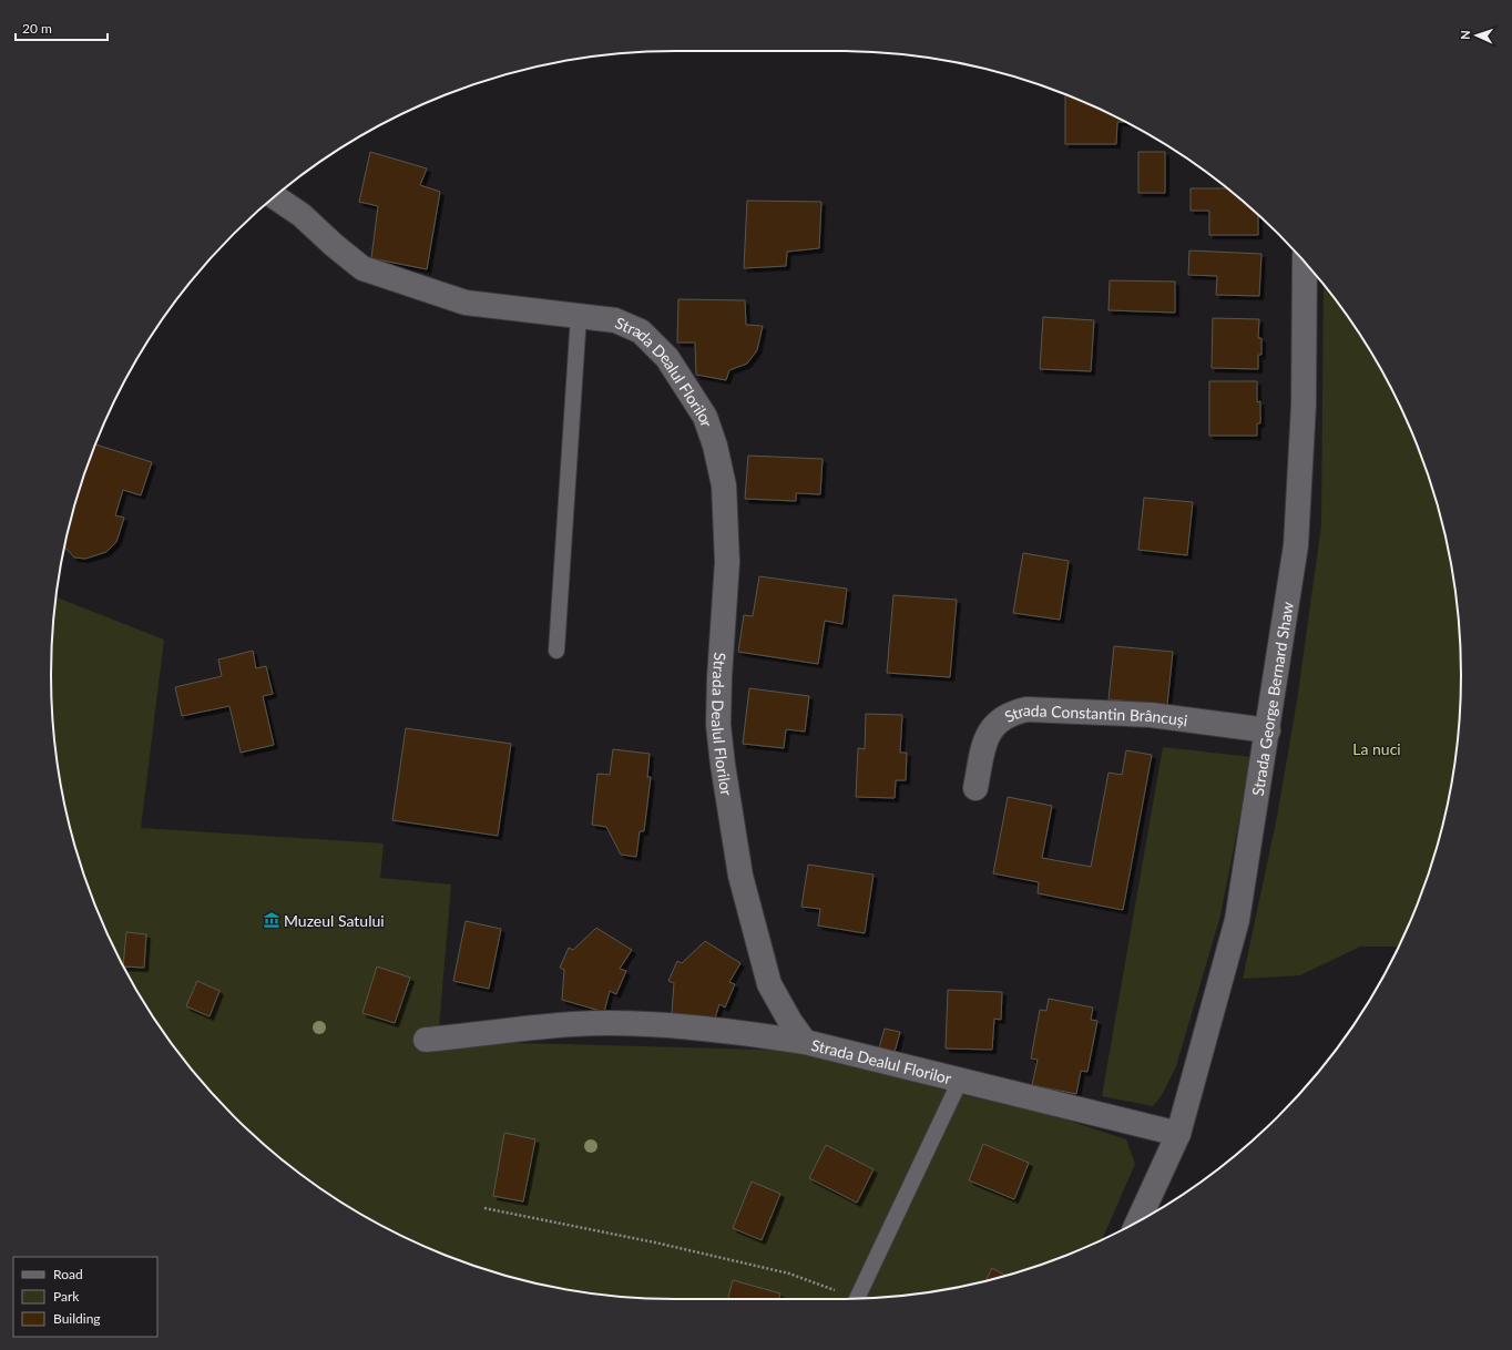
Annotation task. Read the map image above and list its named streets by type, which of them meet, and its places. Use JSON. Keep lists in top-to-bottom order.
{
  "streets": {
    "street": ["Strada Dealul Florilor", "Strada George Bernard Shaw", "Strada Constantin Brâncuși"]
  },
  "crossings": [
    ["Strada Dealul Florilor", "Strada George Bernard Shaw"],
    ["Strada George Bernard Shaw", "Strada Constantin Brâncuși"]
  ],
  "parks": ["La nuci"],
  "places": {
    "museum": ["Muzeul Satului"]
  },
  "legend": ["Road", "Park", "Building"],
  "scale_bar": "20 m",
  "north": "left"
}
